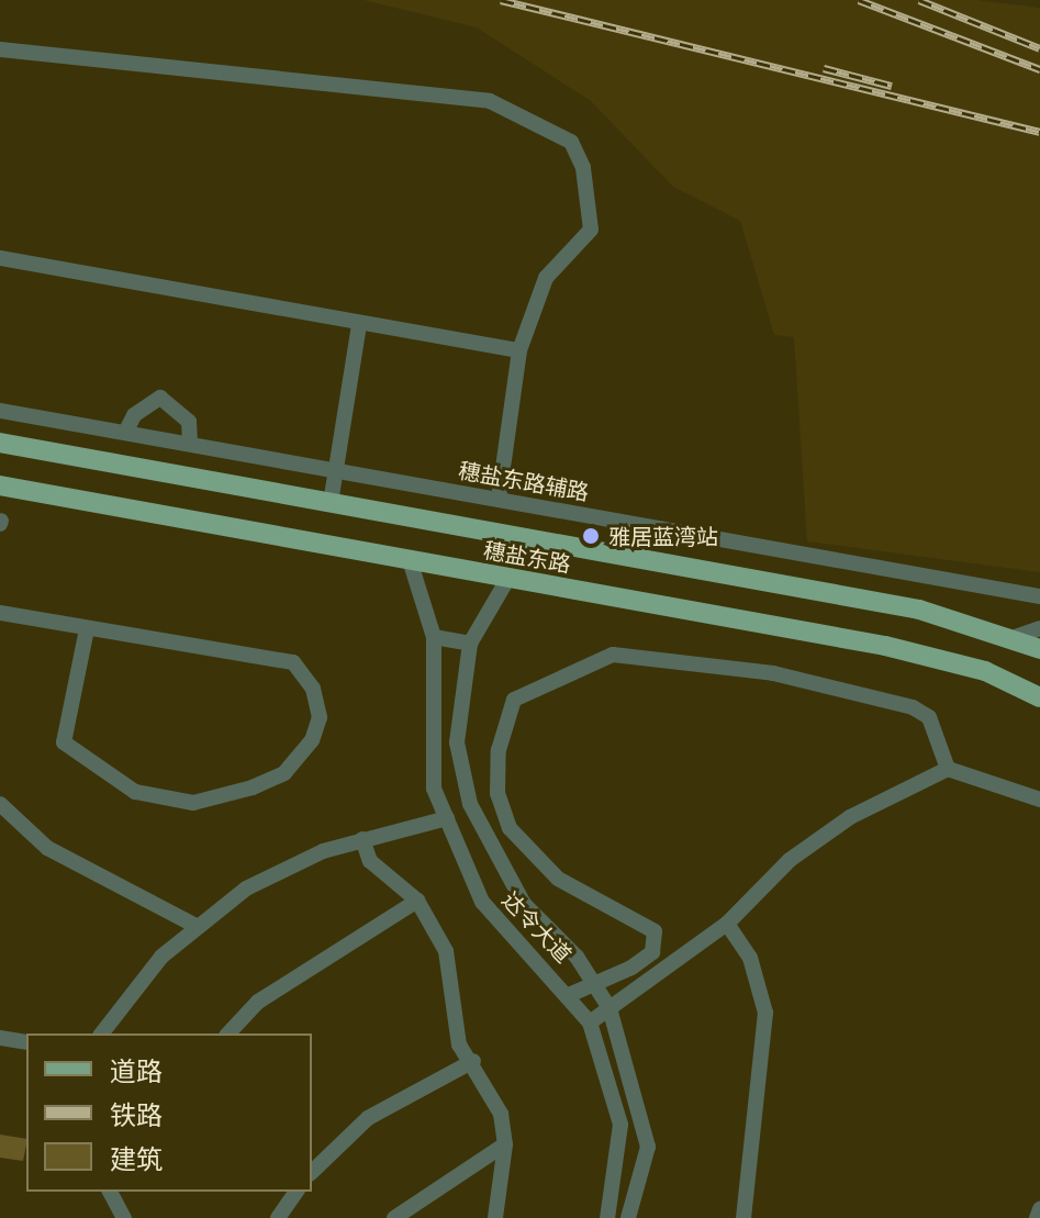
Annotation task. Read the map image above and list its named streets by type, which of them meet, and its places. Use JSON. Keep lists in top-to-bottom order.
{
  "streets": {
    "main road": ["穗盐东路"],
    "street": ["穗盐东路辅路", "达令大道"]
  },
  "crossings": [
    ["穗盐东路", "达令大道"]
  ],
  "places": ["雅居蓝湾站"],
  "legend": ["道路", "铁路", "建筑"]
}
